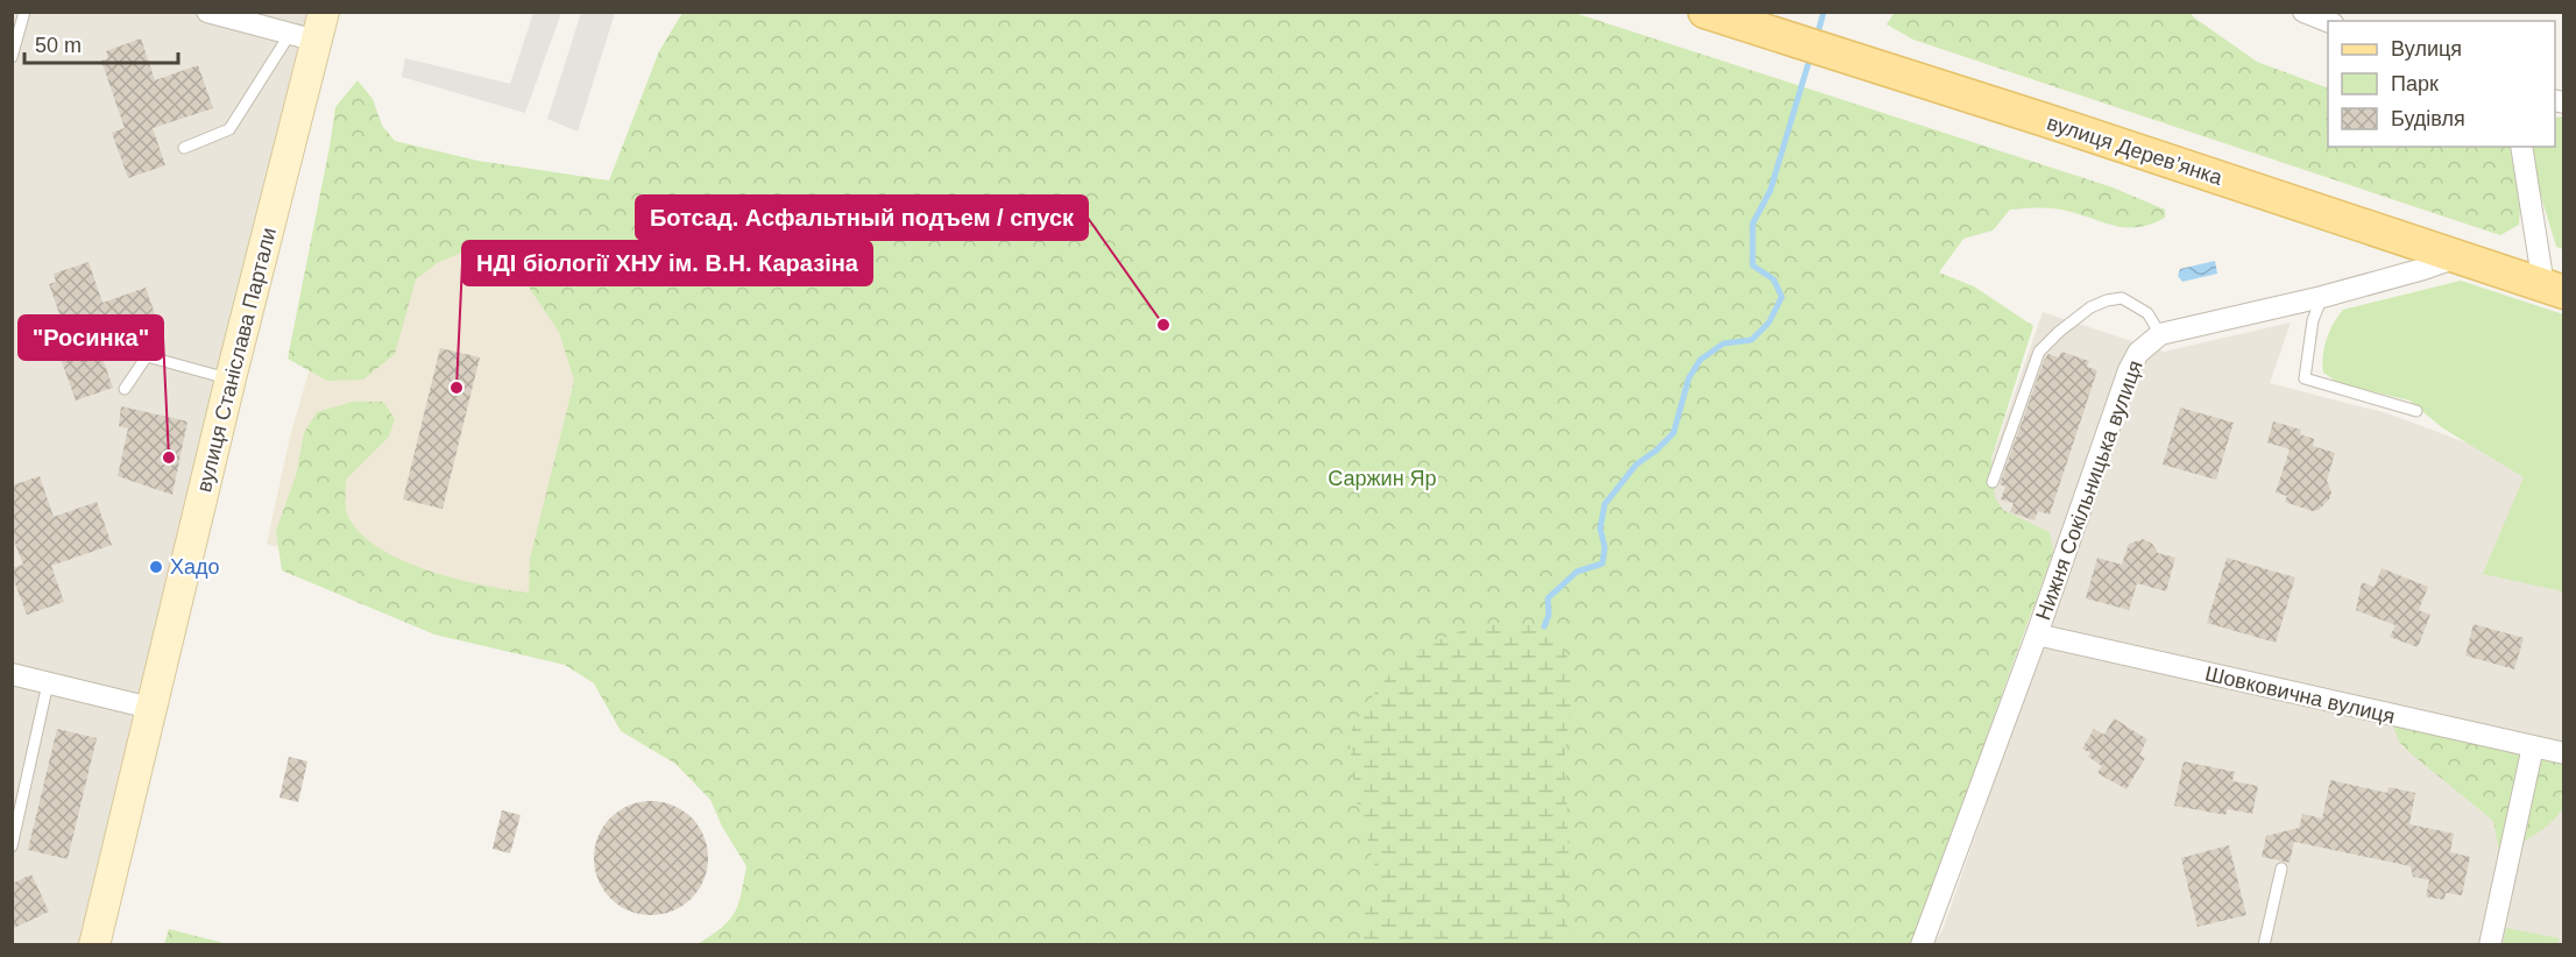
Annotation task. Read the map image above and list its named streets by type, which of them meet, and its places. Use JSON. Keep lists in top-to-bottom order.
{
  "streets": {
    "main road": ["вулиця Дерев’янка"],
    "street": ["вулиця Станіслава Партали", "Нижня Сокільницька вулиця", "Шовковична вулиця"]
  },
  "crossings": [
    ["Нижня Сокільницька вулиця", "Шовковична вулиця"]
  ],
  "parks": ["Саржин Яр"],
  "places": [
    "Ботсад. Асфальтный подъем / спуск",
    "НДІ біології ХНУ ім. В.Н. Каразіна",
    "\"Росинка\"",
    "Хадо"
  ],
  "legend": ["Вулиця", "Парк", "Будівля"],
  "scale_bar": "50 m"
}
